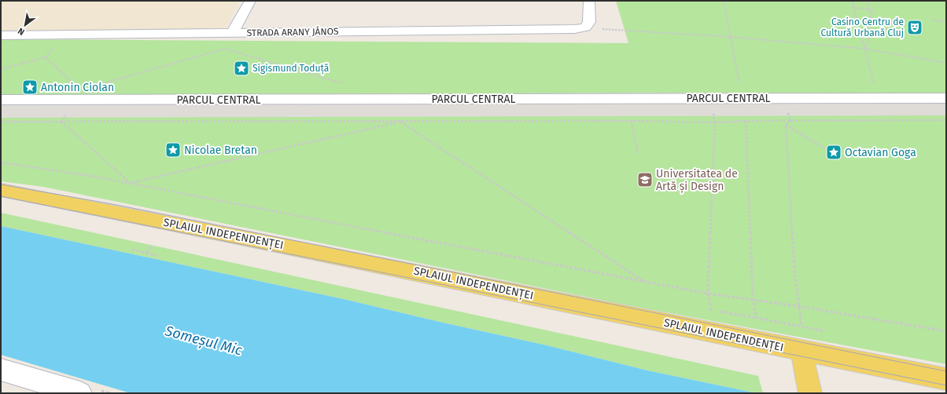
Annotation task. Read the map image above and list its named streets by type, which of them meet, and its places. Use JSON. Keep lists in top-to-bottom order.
{
  "streets": {
    "main road": ["SPLAIUL INDEPENDENȚEI"],
    "street": ["STRADA ARANY JÁNOS", "PARCUL CENTRAL"]
  },
  "water": ["Someșul Mic"],
  "places": {
    "theatre": ["Casino Centru de Cultură Urbană Cluj"],
    "place": [
      "Sigismund Toduță",
      "Antonin Ciolan",
      "Nicolae Bretan",
      "Octavian Goga"
    ],
    "school or university": ["Universitatea de Artă și Design"]
  },
  "north": "bottom left"
}
